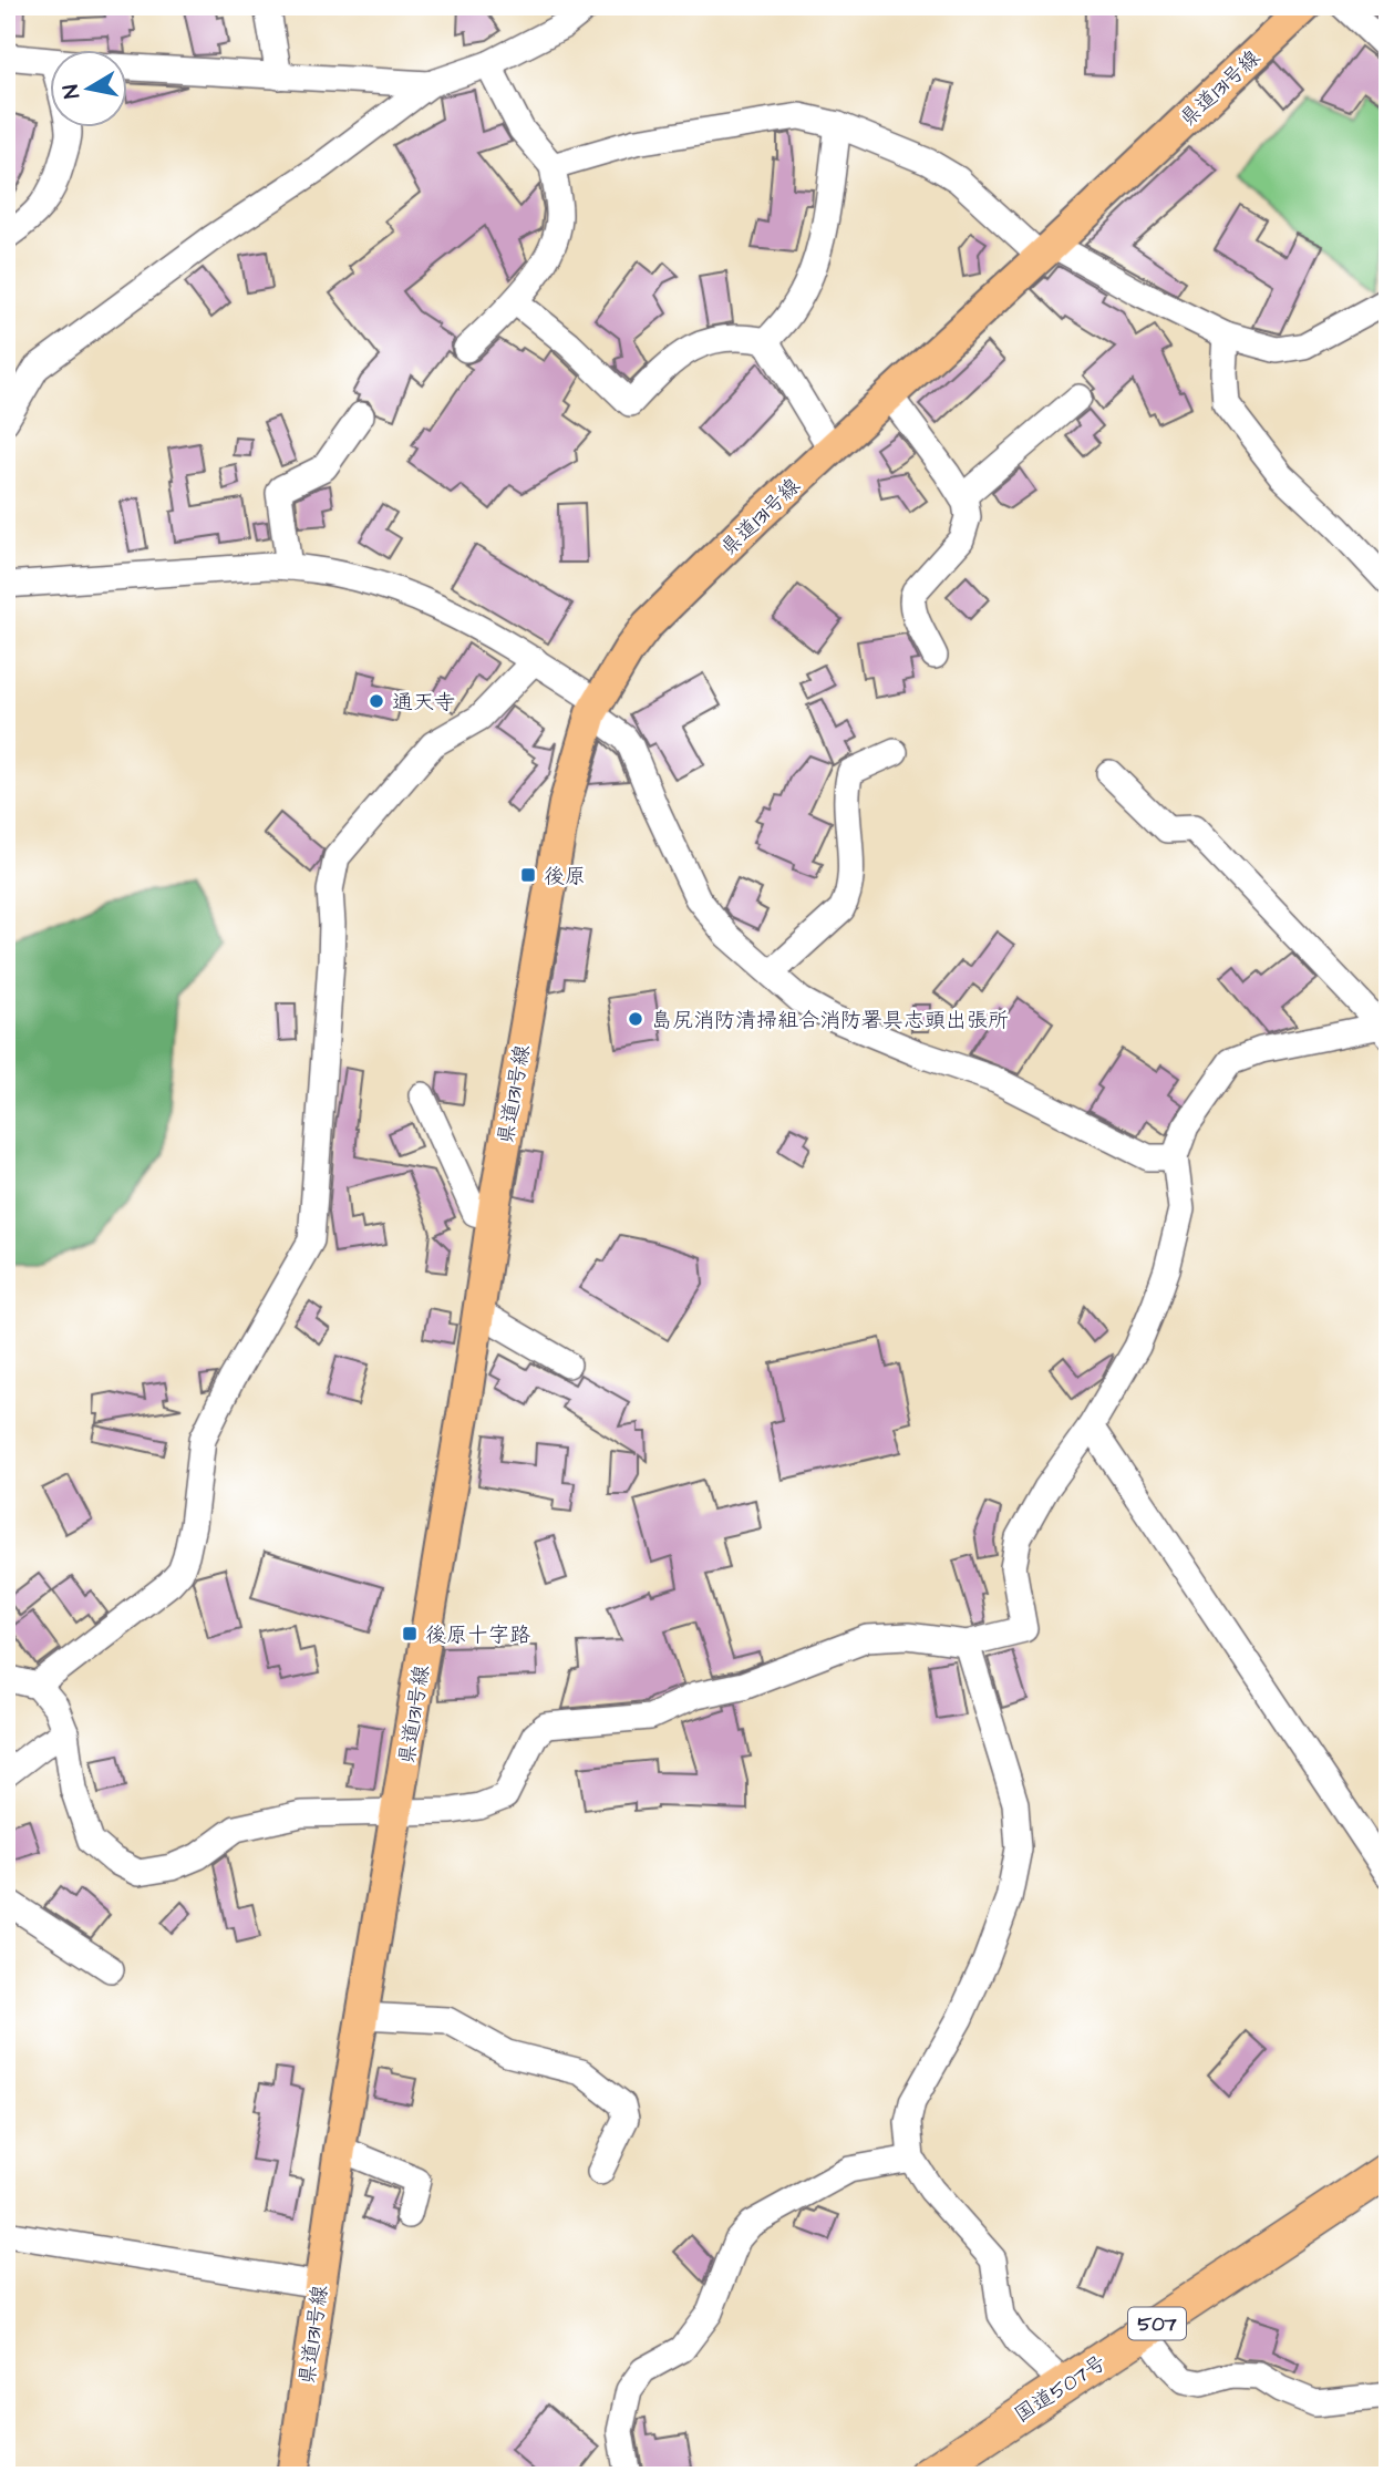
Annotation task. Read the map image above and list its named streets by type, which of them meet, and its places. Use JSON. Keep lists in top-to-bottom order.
{
  "streets": {
    "highway": ["507", "国道507号"],
    "main road": ["県道131号線"]
  },
  "places": {
    "other": ["通天寺", "島尻消防清掃組合消防署具志頭出張所"],
    "transit": ["後原", "後原十字路"]
  },
  "north": "left"
}
